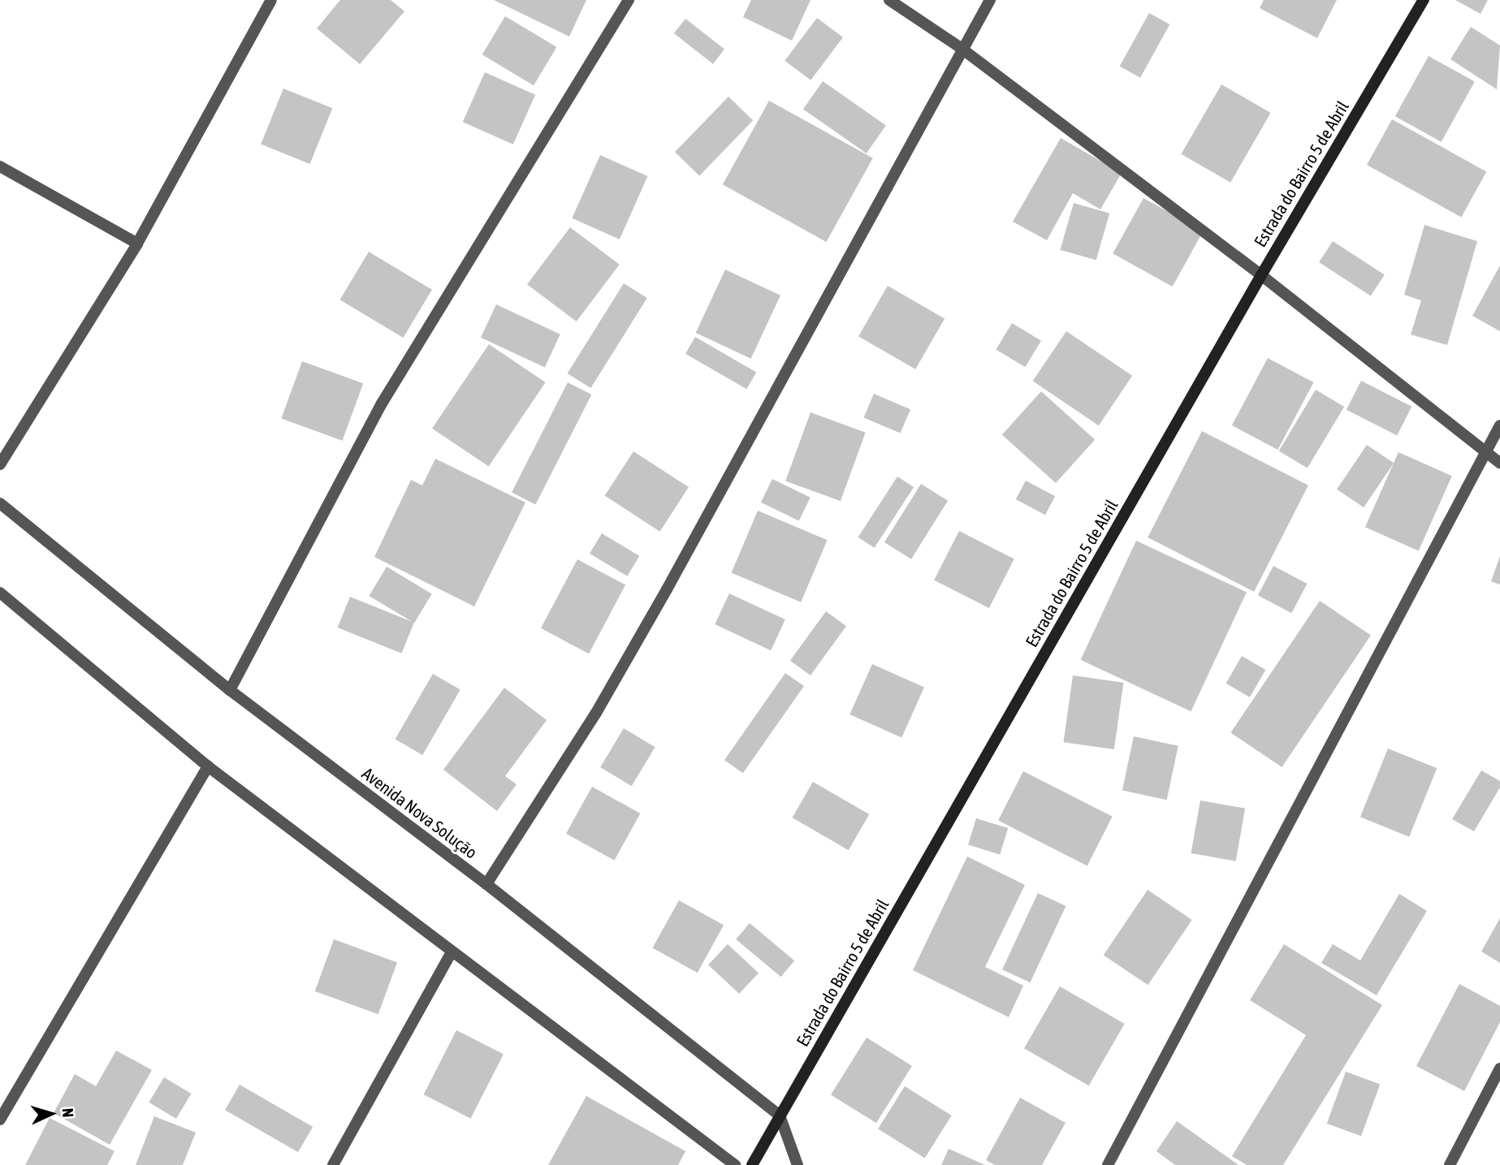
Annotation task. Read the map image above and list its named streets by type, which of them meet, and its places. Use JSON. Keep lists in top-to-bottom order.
{
  "streets": {
    "street": ["Estrada do Bairro 5 de Abril", "Avenida Nova Solução"]
  },
  "crossings": [
    ["Estrada do Bairro 5 de Abril", "Avenida Nova Solução"]
  ],
  "north": "right"
}
